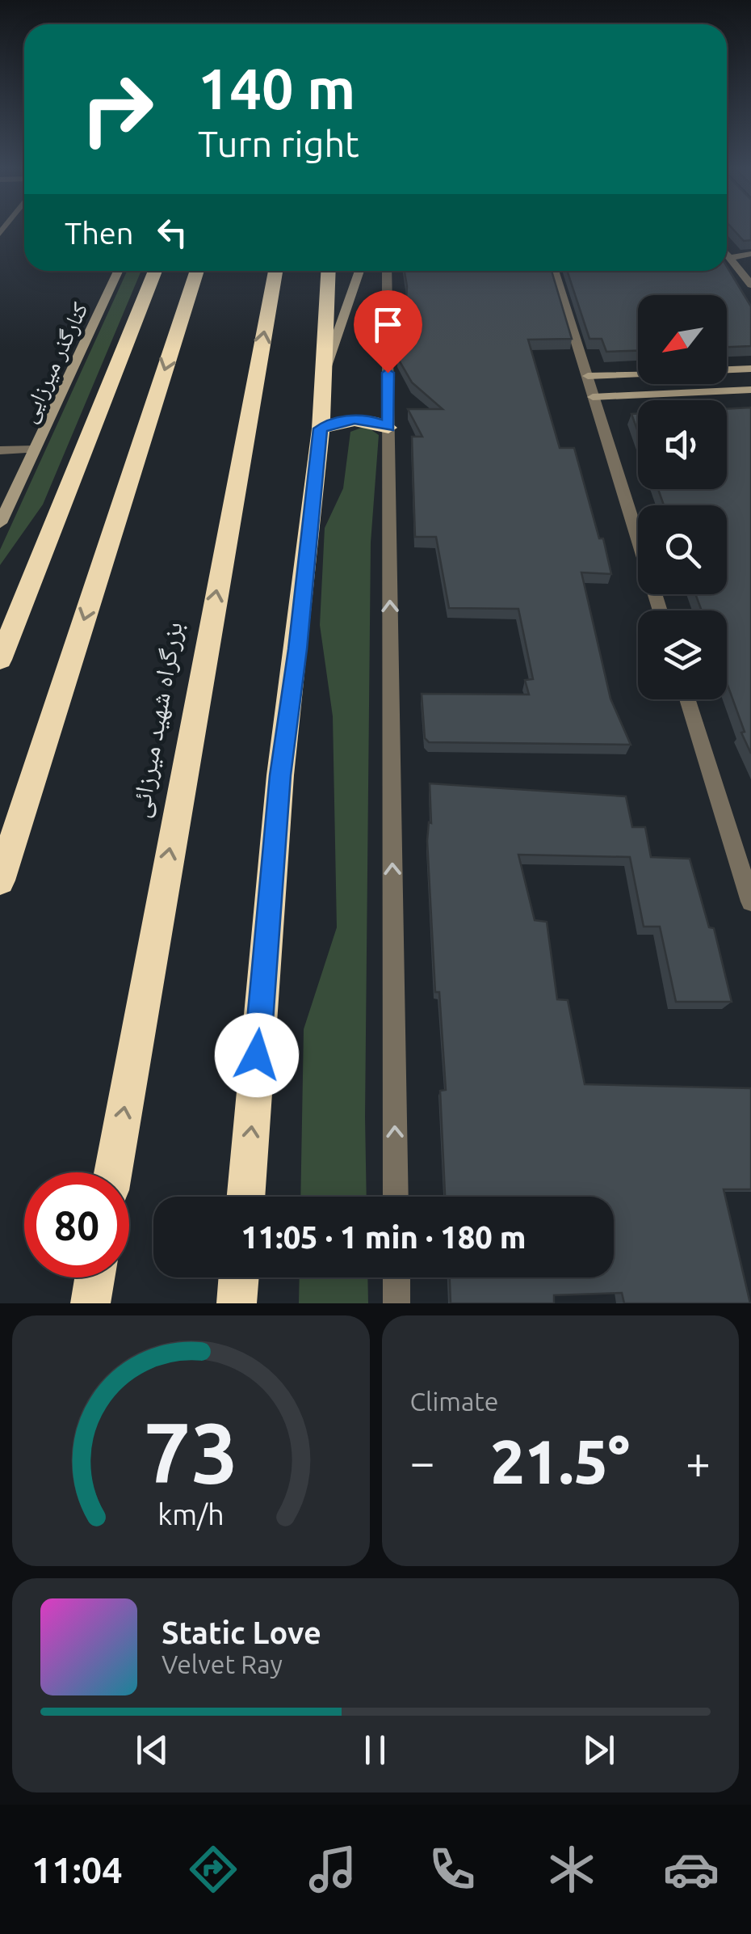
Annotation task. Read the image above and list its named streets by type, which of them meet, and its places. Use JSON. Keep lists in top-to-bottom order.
{
  "streets": {
    "highway": ["بزرگراه شهید میرزائی"],
    "street": ["کنارگذر میرزایی"]
  },
  "north": "bottom left",
  "page": {
    "turn": ["140 m", "Turn right"],
    "then": "Then",
    "limit": "80",
    "trip": "11:05 · 1 min · 180 m",
    "tile": "Climate",
    "heat": ["−", "21.5°", "+"],
    "song": ["Static Love", "Velvet Ray"],
    "tabs": "11:04",
    "gauge": ["73", "km/h"]
  }
}
